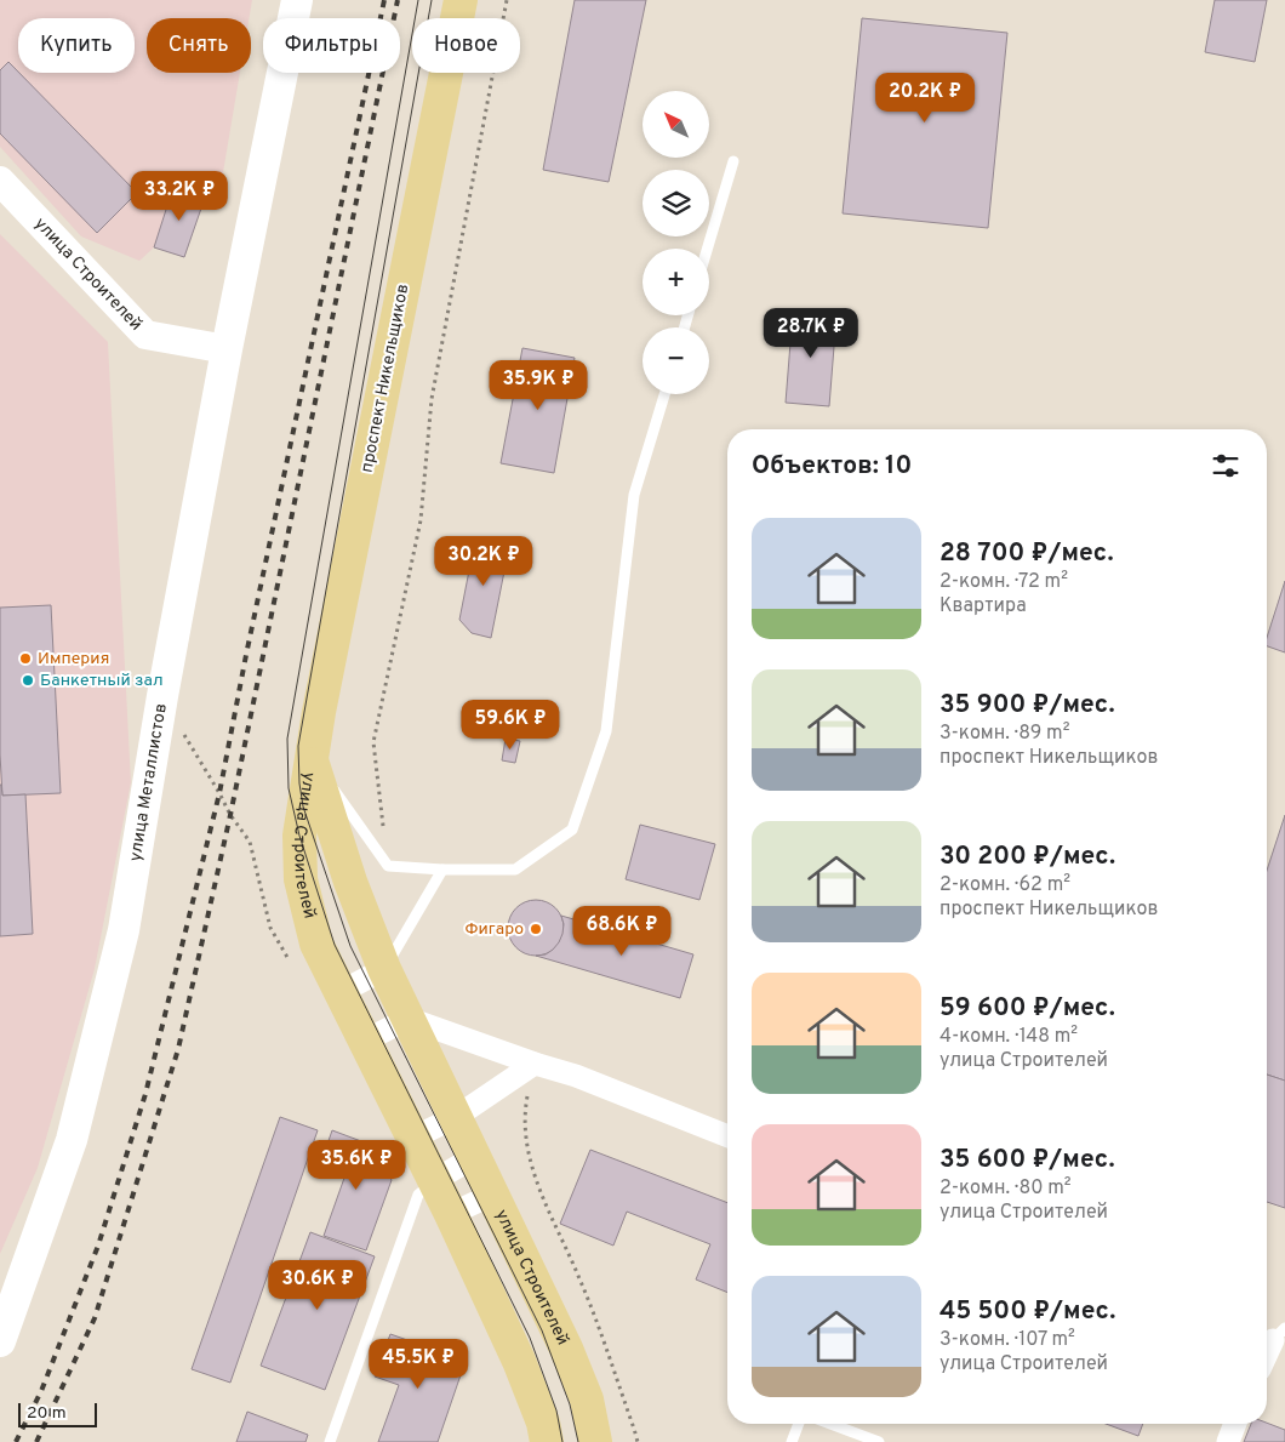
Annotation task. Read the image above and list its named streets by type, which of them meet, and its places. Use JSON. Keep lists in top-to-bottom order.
{
  "streets": {
    "main road": ["улица Строителей", "проспект Никельщиков", "улица Металлистов"]
  },
  "crossings": [
    ["улица Строителей", "проспект Никельщиков"],
    ["улица Строителей", "улица Металлистов"]
  ],
  "places": ["Империя", "Банкетный зал", "Фигаро"],
  "scale_bar": "20 m",
  "north": "top left",
  "page": {
    "chip": [
      "Купить",
      "Снять",
      "Фильтры",
      "Новое"
    ],
    "price": [
      "20.2K ₽",
      "33.2K ₽",
      "28.7K ₽",
      "35.9K ₽",
      "30.2K ₽",
      "59.6K ₽",
      "68.6K ₽",
      "35.6K ₽",
      "30.6K ₽",
      "45.5K ₽"
    ],
    "map_buttons": ["+", "−"],
    "heading": "Объектов: 10",
    "list": [
      {
        "name": "28 700 ₽/мес.",
        "note": "2-комн. · 72 m² · Квартира"
      },
      {
        "name": "35 900 ₽/мес.",
        "note": "3-комн. · 89 m² · проспект Никельщиков"
      },
      {
        "name": "30 200 ₽/мес.",
        "note": "2-комн. · 62 m² · проспект Никельщиков"
      },
      {
        "name": "59 600 ₽/мес.",
        "note": "4-комн. · 148 m² · улица Строителей"
      },
      {
        "name": "35 600 ₽/мес.",
        "note": "2-комн. · 80 m² · улица Строителей"
      },
      {
        "name": "45 500 ₽/мес.",
        "note": "3-комн. · 107 m² · улица Строителей"
      }
    ],
    "scale": "20 m"
  }
}
